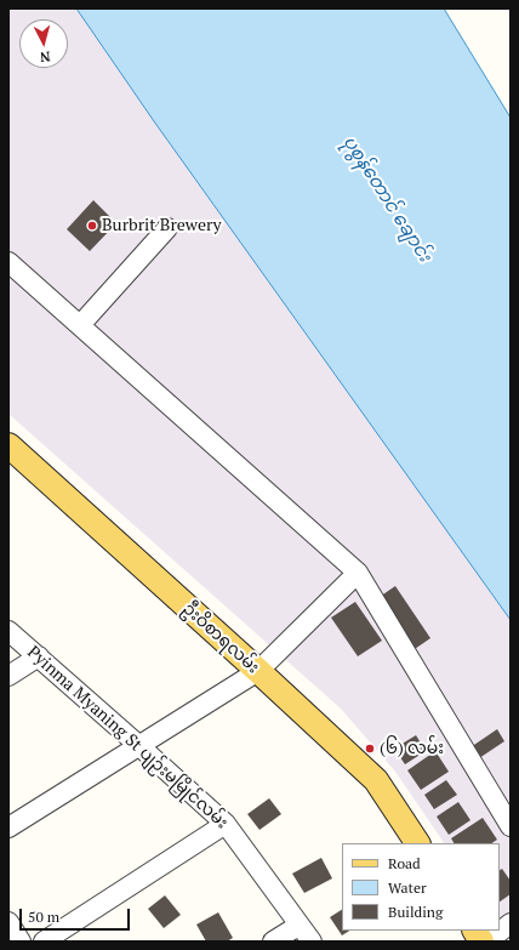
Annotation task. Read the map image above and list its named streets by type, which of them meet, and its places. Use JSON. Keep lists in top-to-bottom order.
{
  "streets": {
    "main road": ["ဦးဝိစာရလမ်း"],
    "street": ["Pyinma Myaning St ပျဉ်းမမြိုင်လမ်း"]
  },
  "water": ["ပုစွန်တောင် ချောင်း"],
  "places": ["Burbrit Brewery", "(၆) လမ်း"],
  "legend": ["Road", "Water", "Building"],
  "scale_bar": "50 m",
  "north": "bottom"
}
